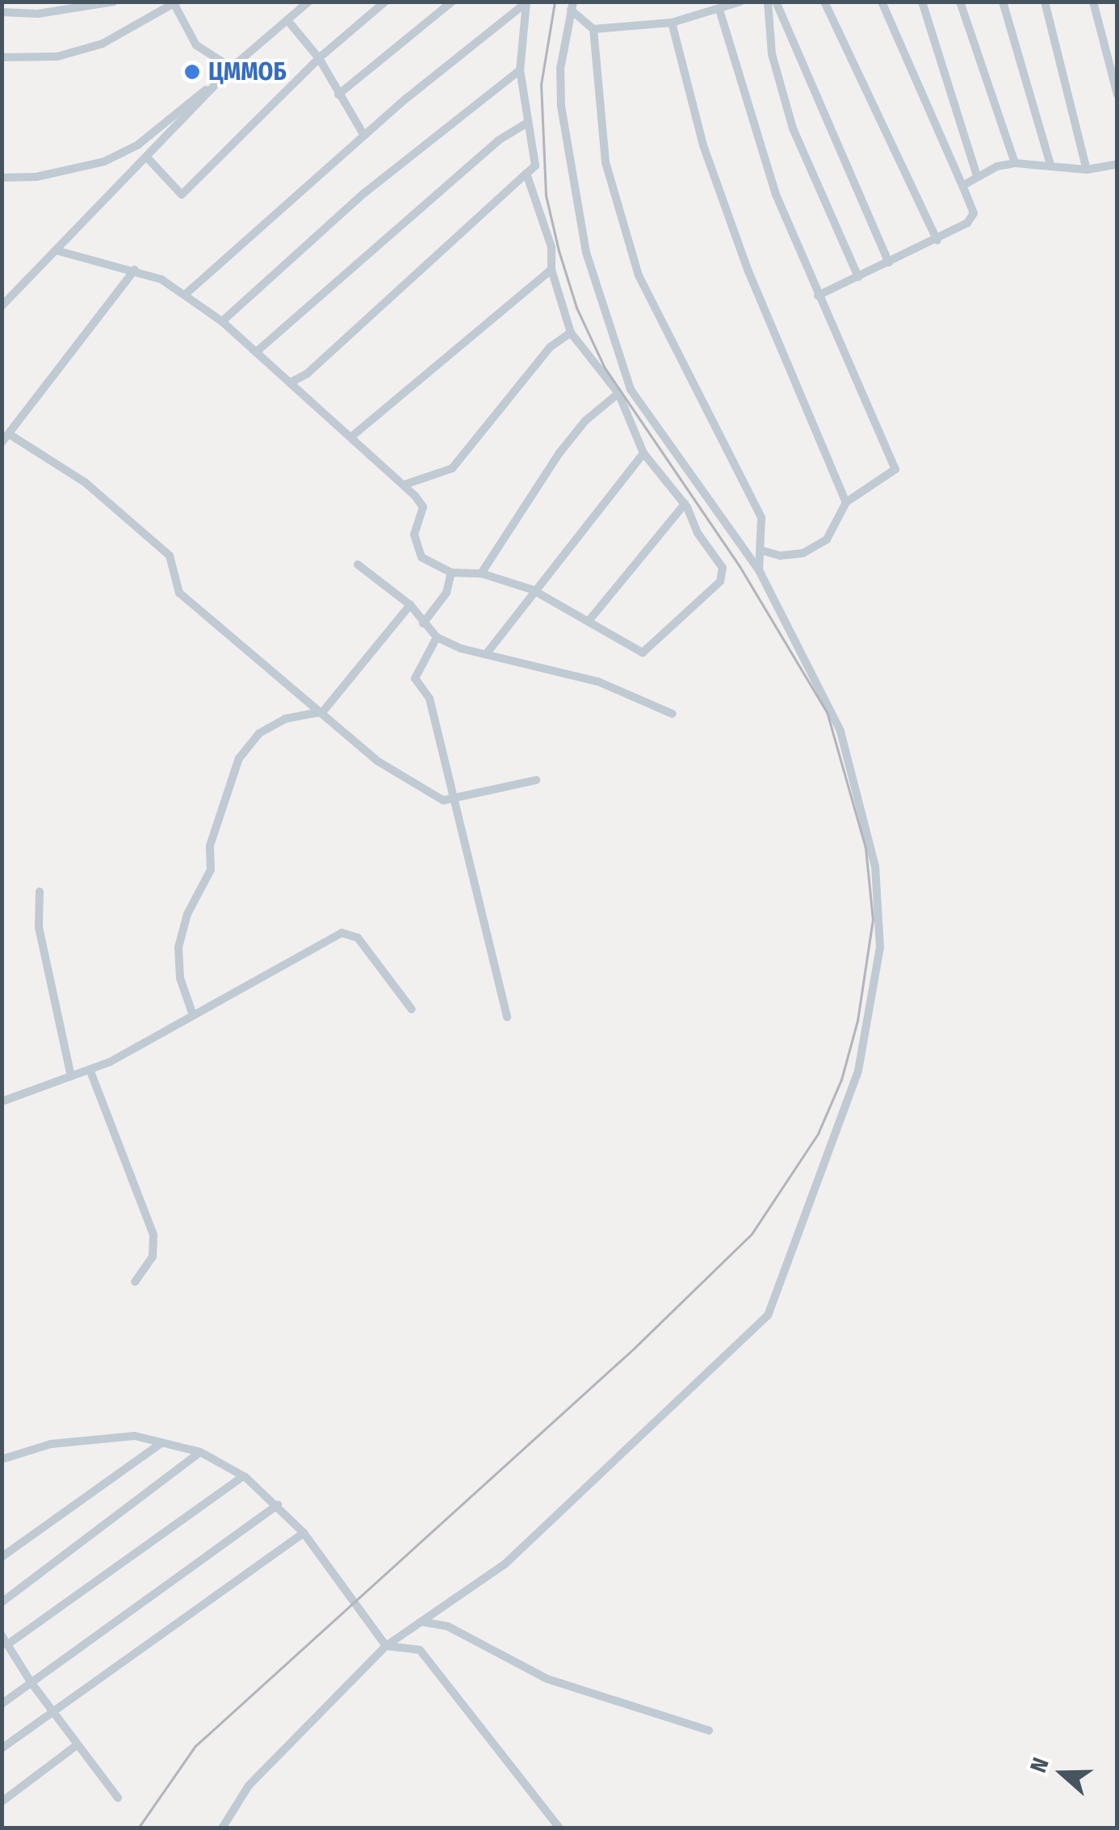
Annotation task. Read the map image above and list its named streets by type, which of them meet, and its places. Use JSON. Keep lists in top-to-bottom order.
{
  "places": ["ЦММОБ"],
  "north": "left"
}
